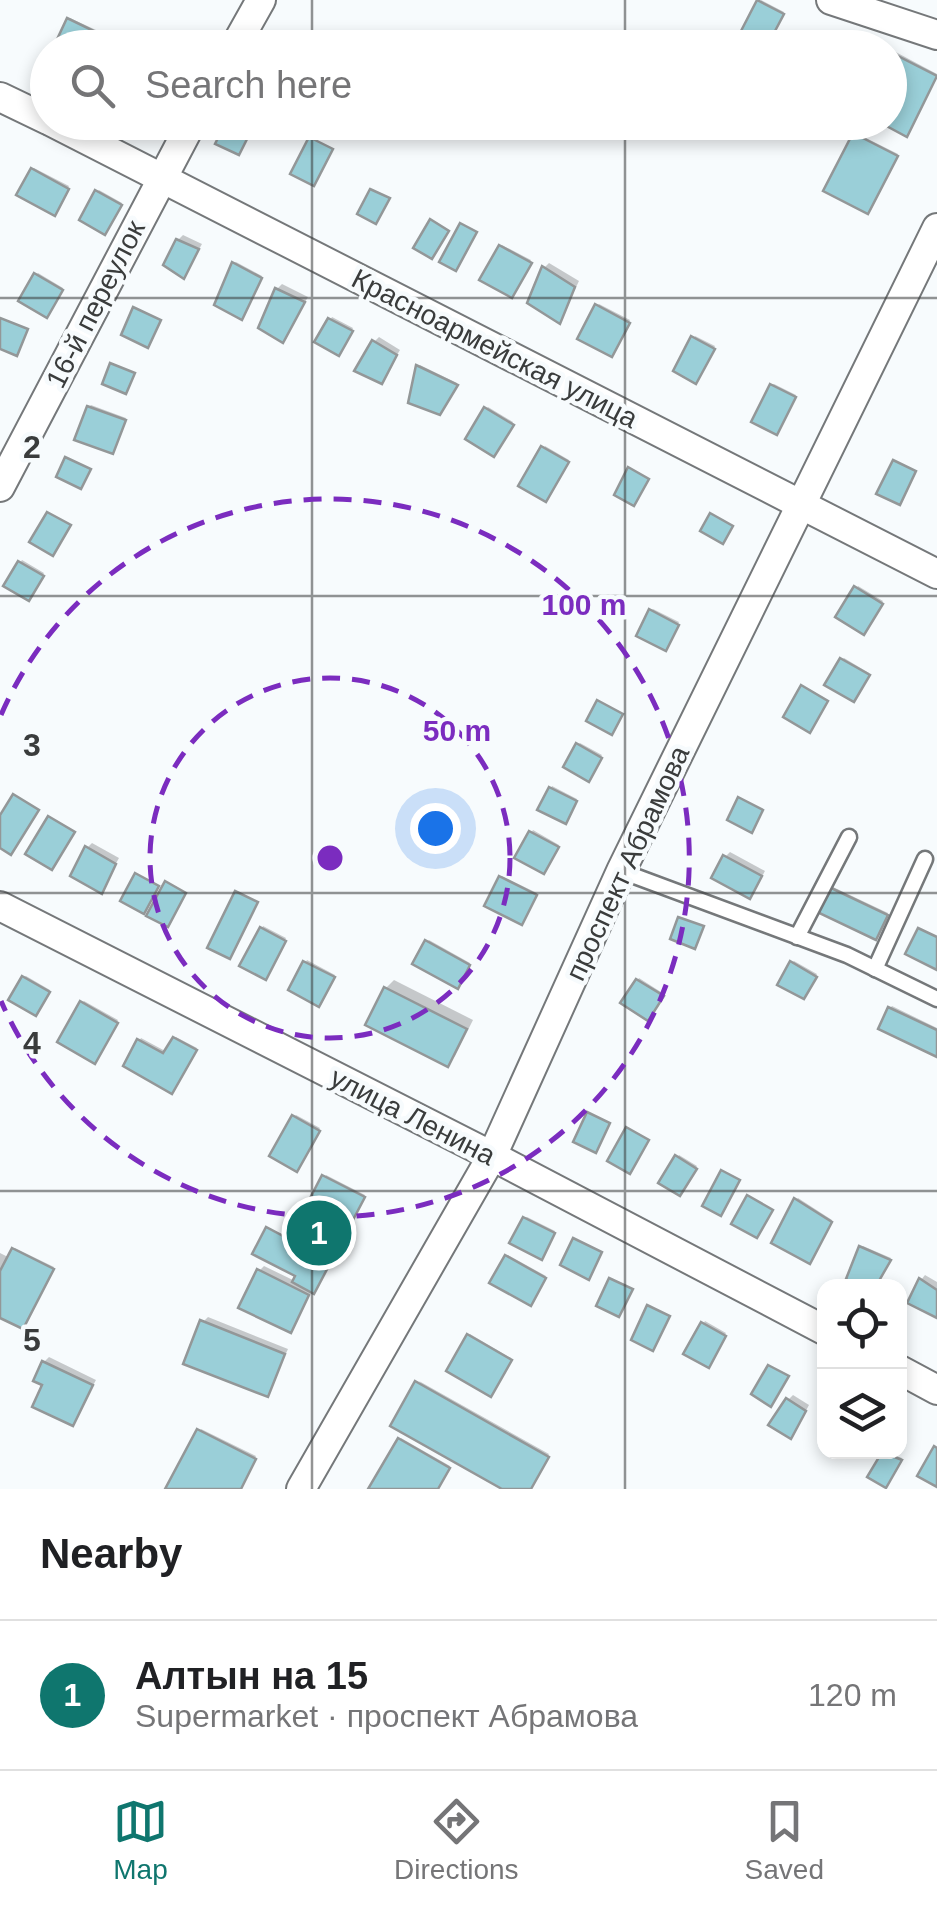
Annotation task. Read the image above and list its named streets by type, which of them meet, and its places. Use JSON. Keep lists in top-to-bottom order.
{
  "streets": {
    "street": [
      "16-й переулок",
      "Красноармейская улица",
      "проспект Абрамова",
      "улица Ленина"
    ]
  },
  "crossings": [
    ["16-й переулок", "Красноармейская улица"],
    ["Красноармейская улица", "проспект Абрамова"],
    ["проспект Абрамова", "улица Ленина"]
  ],
  "page": {
    "search": "Search here",
    "pins": "1",
    "heading": "Nearby",
    "list": [
      {
        "mark": "1",
        "name": "Алтын на 15",
        "note": "Supermarket · проспект Абрамова",
        "value": "120 m"
      }
    ],
    "nav": ["Map", "Directions", "Saved"]
  },
  "grid": {
    "rows": [
      "2",
      "3",
      "4",
      "5"
    ]
  },
  "rings": ["100 m", "50 m"]
}
